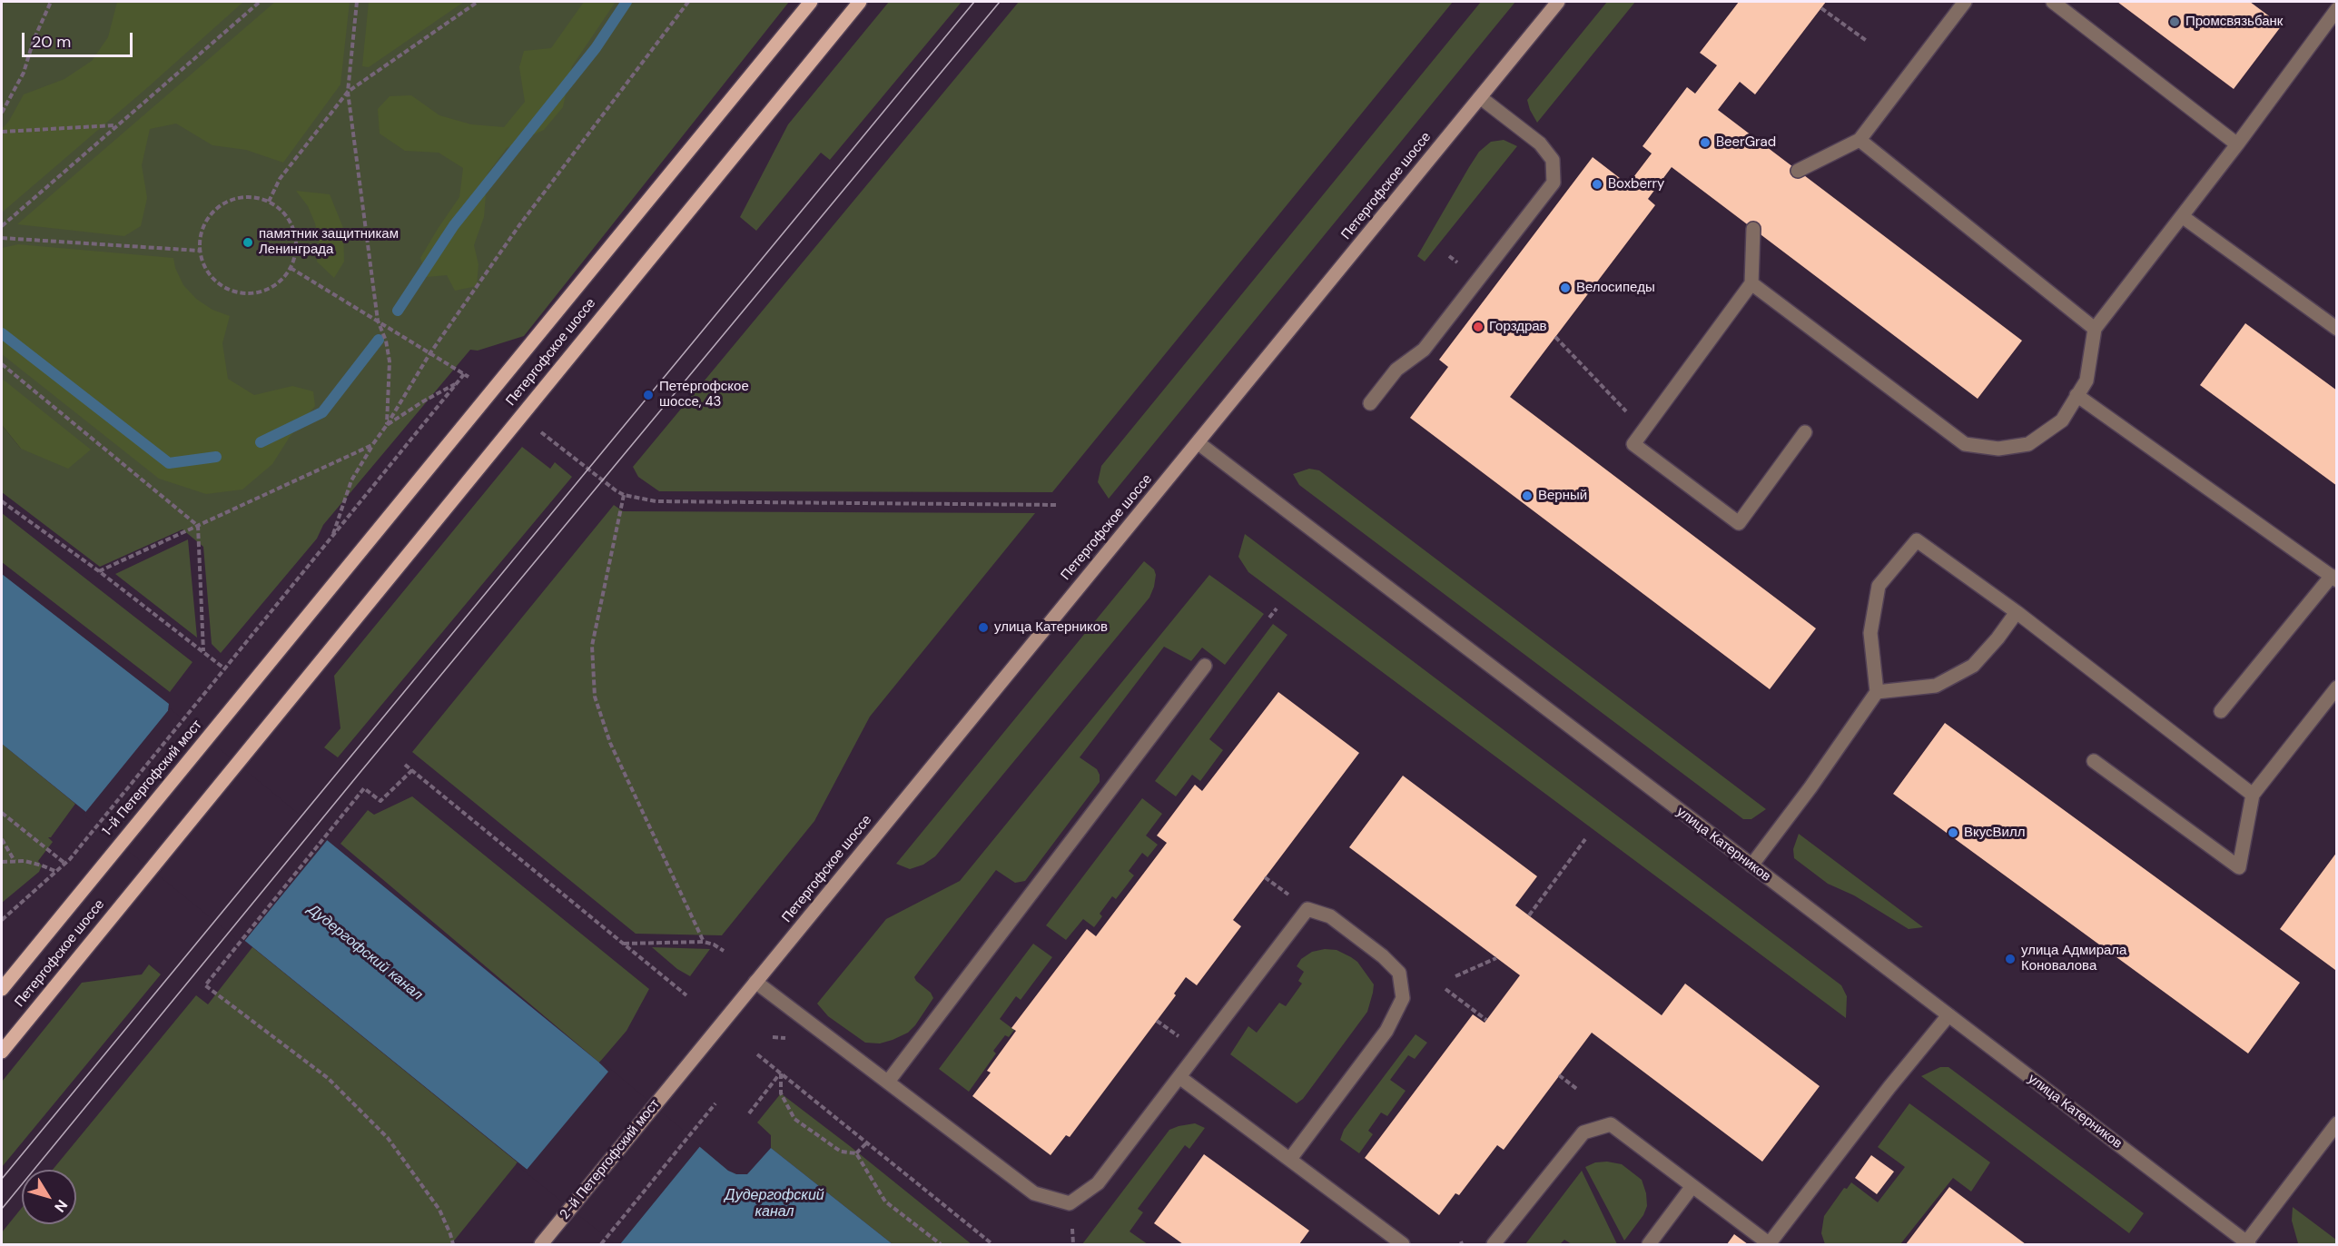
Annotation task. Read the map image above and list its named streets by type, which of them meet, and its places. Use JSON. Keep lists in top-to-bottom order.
{
  "streets": {
    "main road": ["Петергофское шоссе", "1-й Петергофский мост"],
    "street": ["улица Катерников", "2-й Петергофский мост"]
  },
  "crossings": [
    ["Петергофское шоссе", "1-й Петергофский мост"],
    ["Петергофское шоссе", "улица Катерников"],
    ["Петергофское шоссе", "2-й Петергофский мост"]
  ],
  "water": ["Дудергофский канал"],
  "places": [
    "Промсвязьбанк",
    "BeerGrad",
    "Boxberry",
    "памятник защитникам Ленинграда",
    "Велосипеды",
    "Горздрав",
    "Петергофское шоссе, 43",
    "Верный",
    "улица Катерников",
    "ВкусВилл",
    "улица Адмирала Коновалова"
  ],
  "scale_bar": "20 m",
  "north": "bottom right"
}
